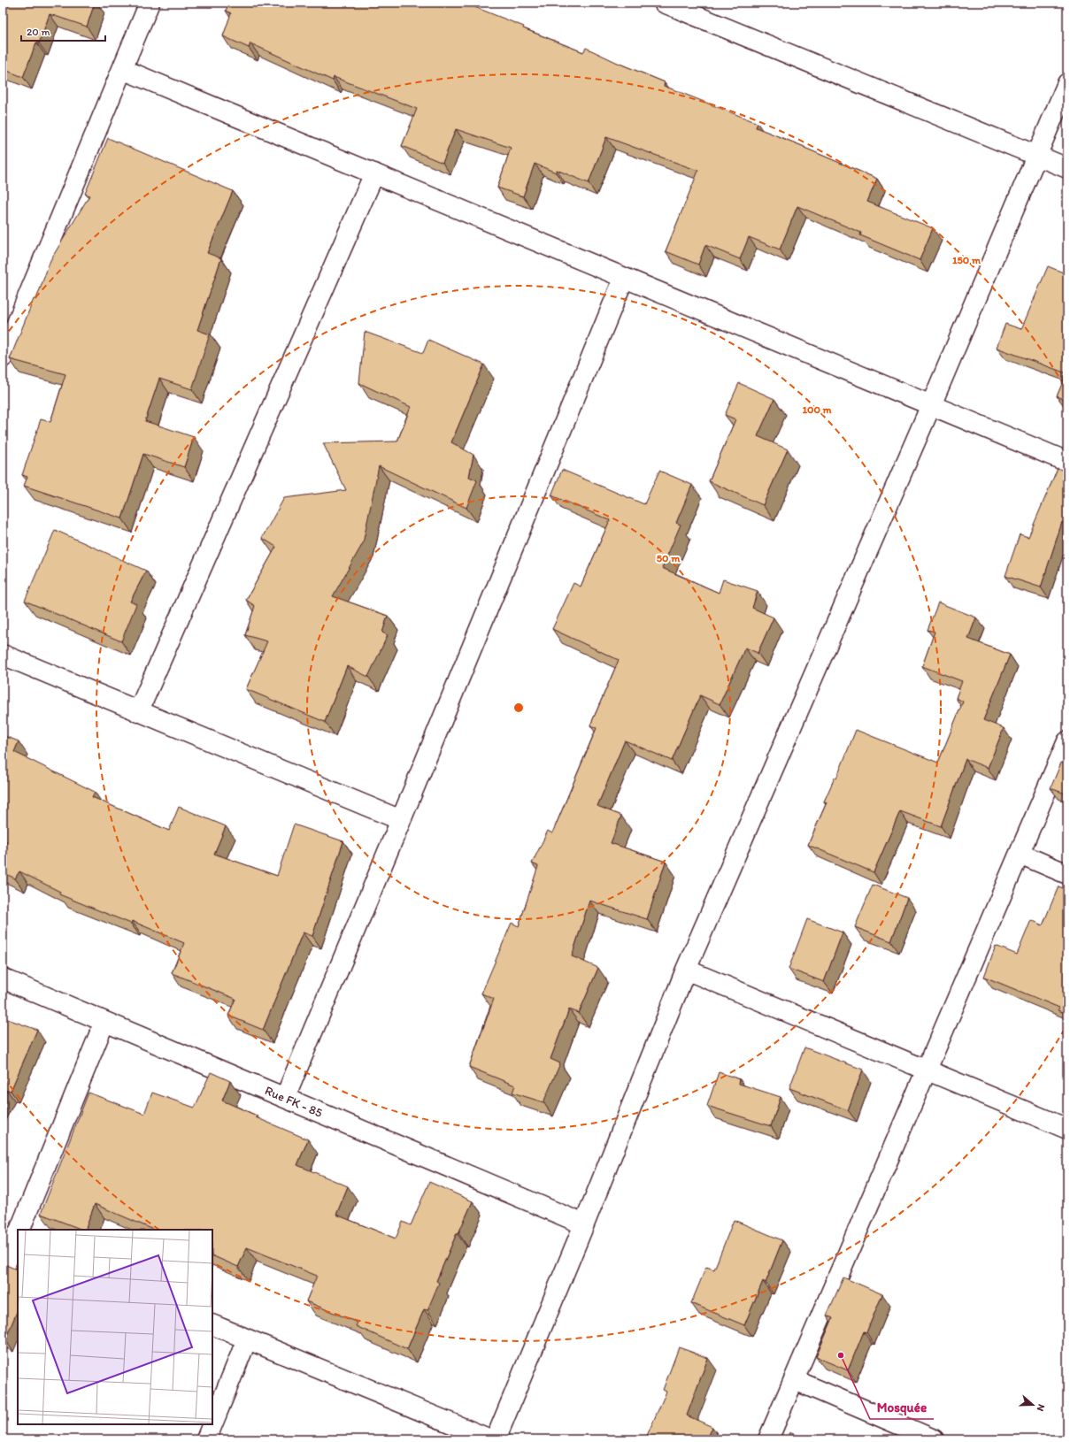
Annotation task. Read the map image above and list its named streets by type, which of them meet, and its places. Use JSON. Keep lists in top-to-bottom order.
{
  "streets": {
    "street": ["Rue FK - 85"]
  },
  "places": ["Mosquée"],
  "scale_bar": "20 m",
  "north": "right",
  "rings": ["150 m", "100 m", "50 m"]
}
